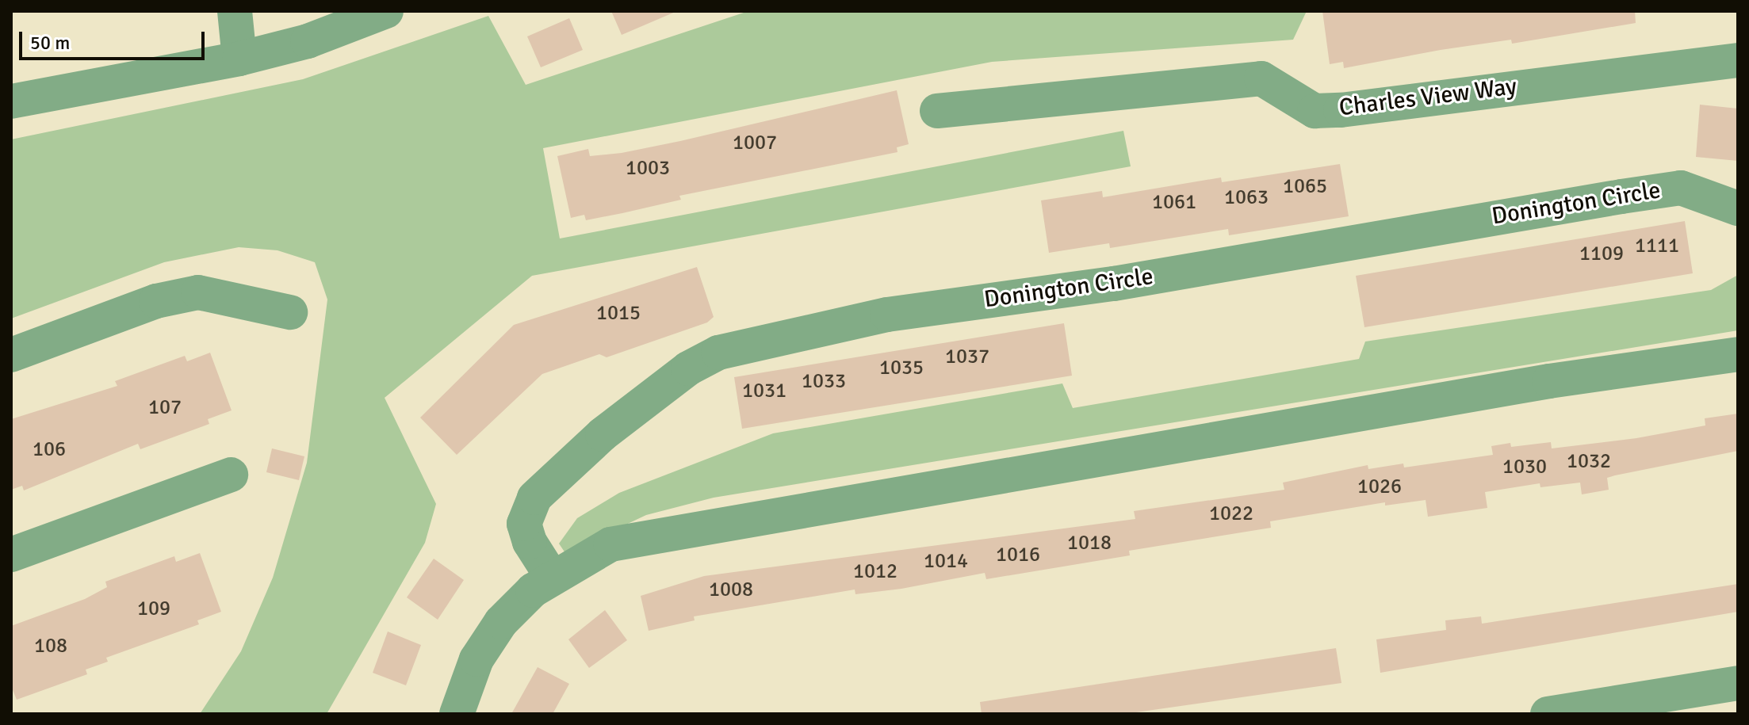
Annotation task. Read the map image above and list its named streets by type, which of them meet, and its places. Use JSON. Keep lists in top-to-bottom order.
{
  "streets": {
    "street": ["Charles View Way", "Donington Circle"]
  },
  "house_numbers": [
    "1007",
    "1003",
    "1065",
    "1063",
    "1061",
    "1111",
    "1109",
    "1015",
    "1037",
    "1035",
    "1033",
    "1031",
    "107",
    "106",
    "1032",
    "1030",
    "1026",
    "1022",
    "1018",
    "1016",
    "1014",
    "1012",
    "1008",
    "109",
    "108"
  ],
  "scale_bar": "50 m"
}
